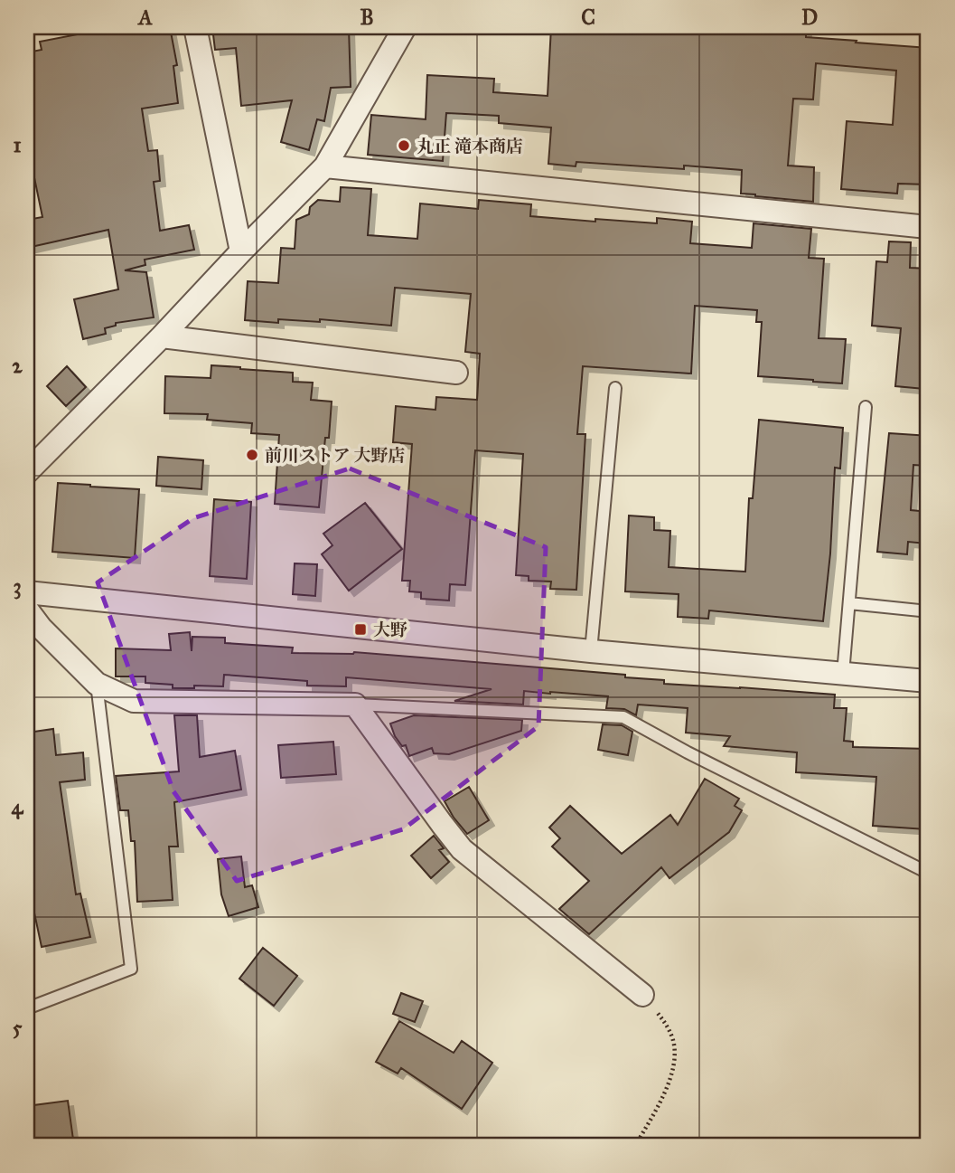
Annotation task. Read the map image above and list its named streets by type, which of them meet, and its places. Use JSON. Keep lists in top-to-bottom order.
{
  "places": {
    "other": ["丸正 滝本商店", "前川ストア 大野店"],
    "transit": ["大野"]
  },
  "grid": {
    "columns": [
      "A",
      "B",
      "C",
      "D"
    ],
    "rows": [
      "1",
      "2",
      "3",
      "4",
      "5"
    ]
  }
}
